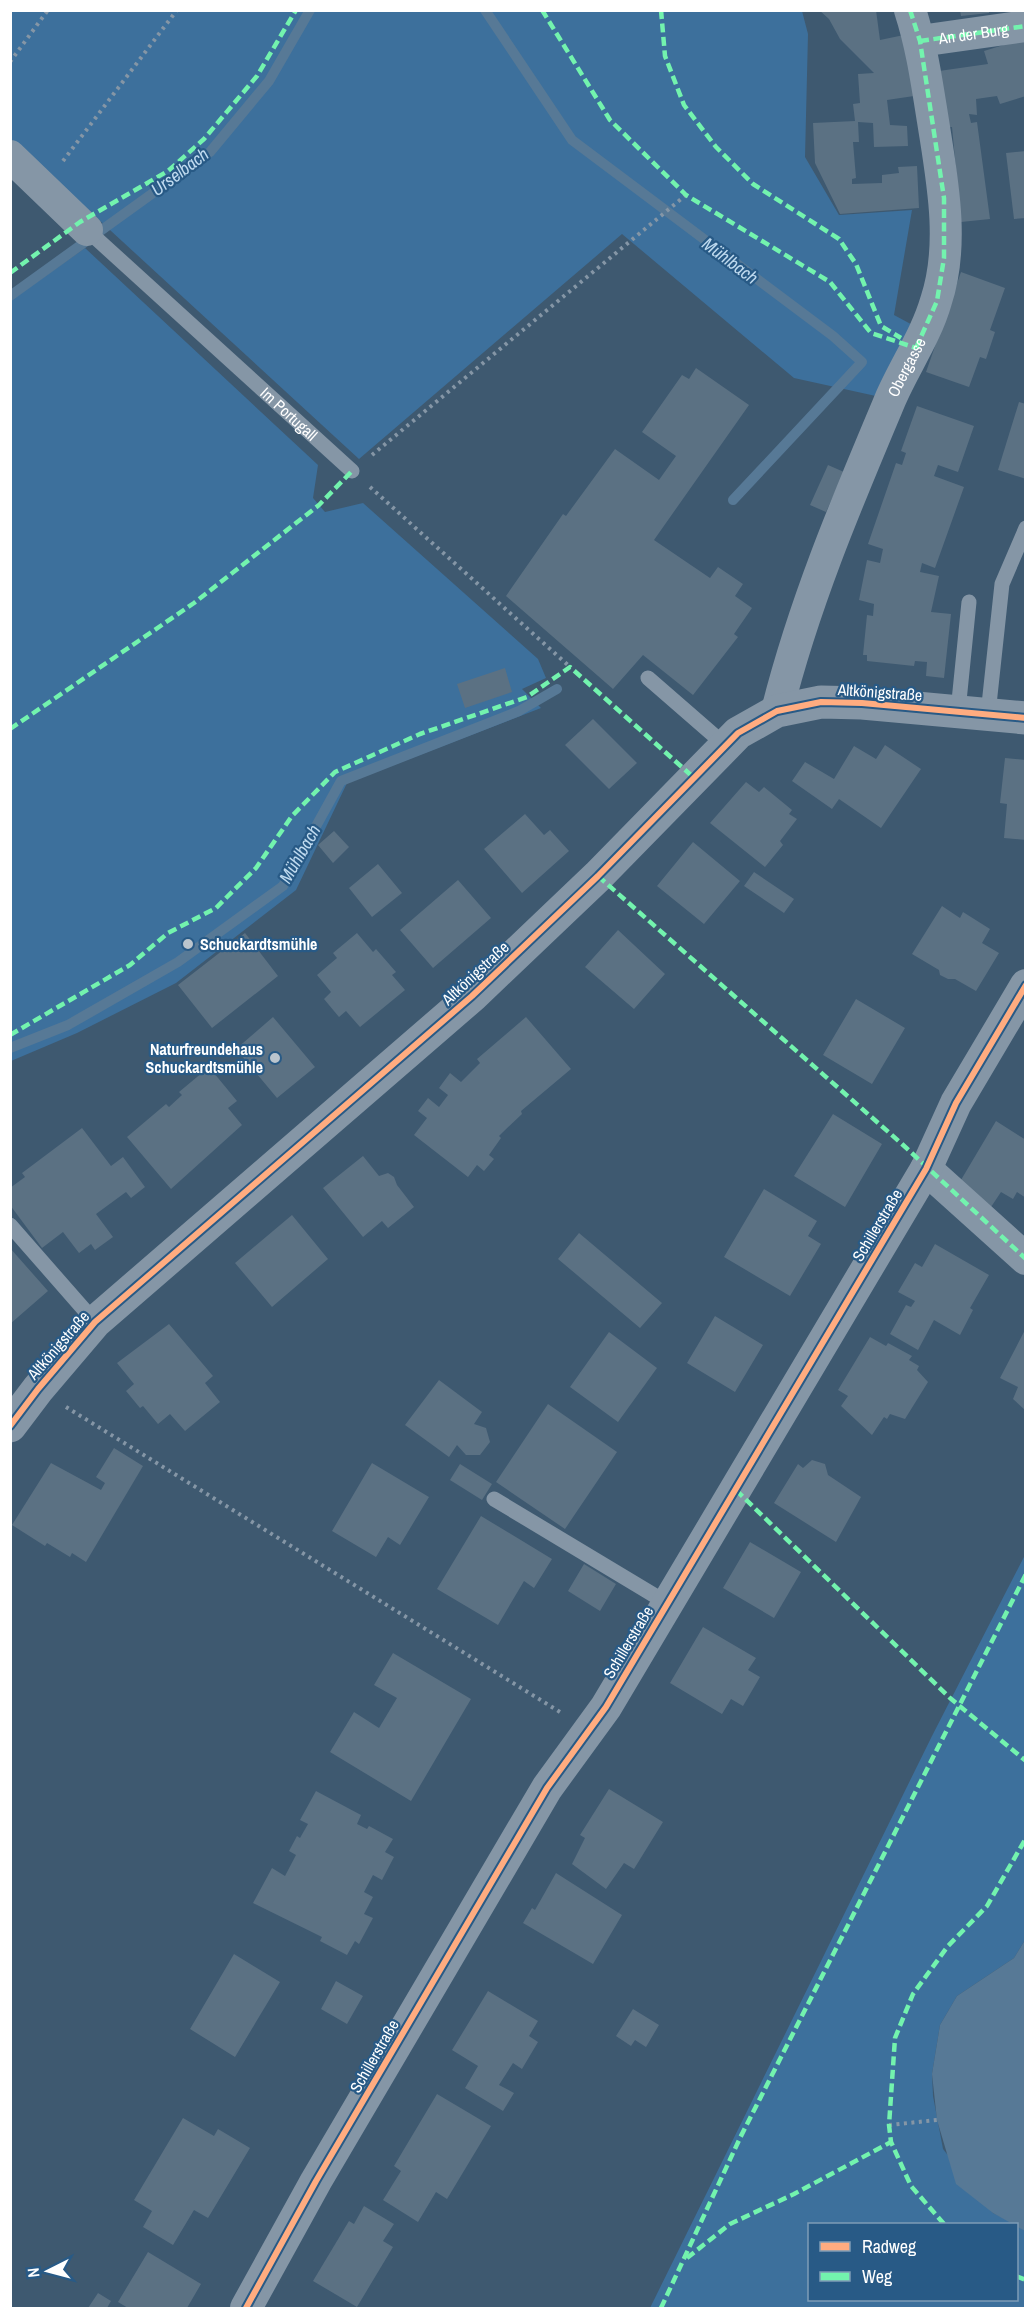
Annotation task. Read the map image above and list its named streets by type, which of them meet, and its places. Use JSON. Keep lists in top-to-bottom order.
{
  "streets": {
    "street": [
      "An der Burg",
      "Obergasse",
      "Im Portugall",
      "Altkönigstraße",
      "Schillerstraße"
    ]
  },
  "crossings": [
    ["An der Burg", "Obergasse"],
    ["Obergasse", "Altkönigstraße"]
  ],
  "water": ["Urselbach", "Mühlbach"],
  "places": ["Schuckardtsmühle", "Naturfreundehaus Schuckardtsmühle"],
  "legend": ["Radweg", "Weg"],
  "north": "left"
}
